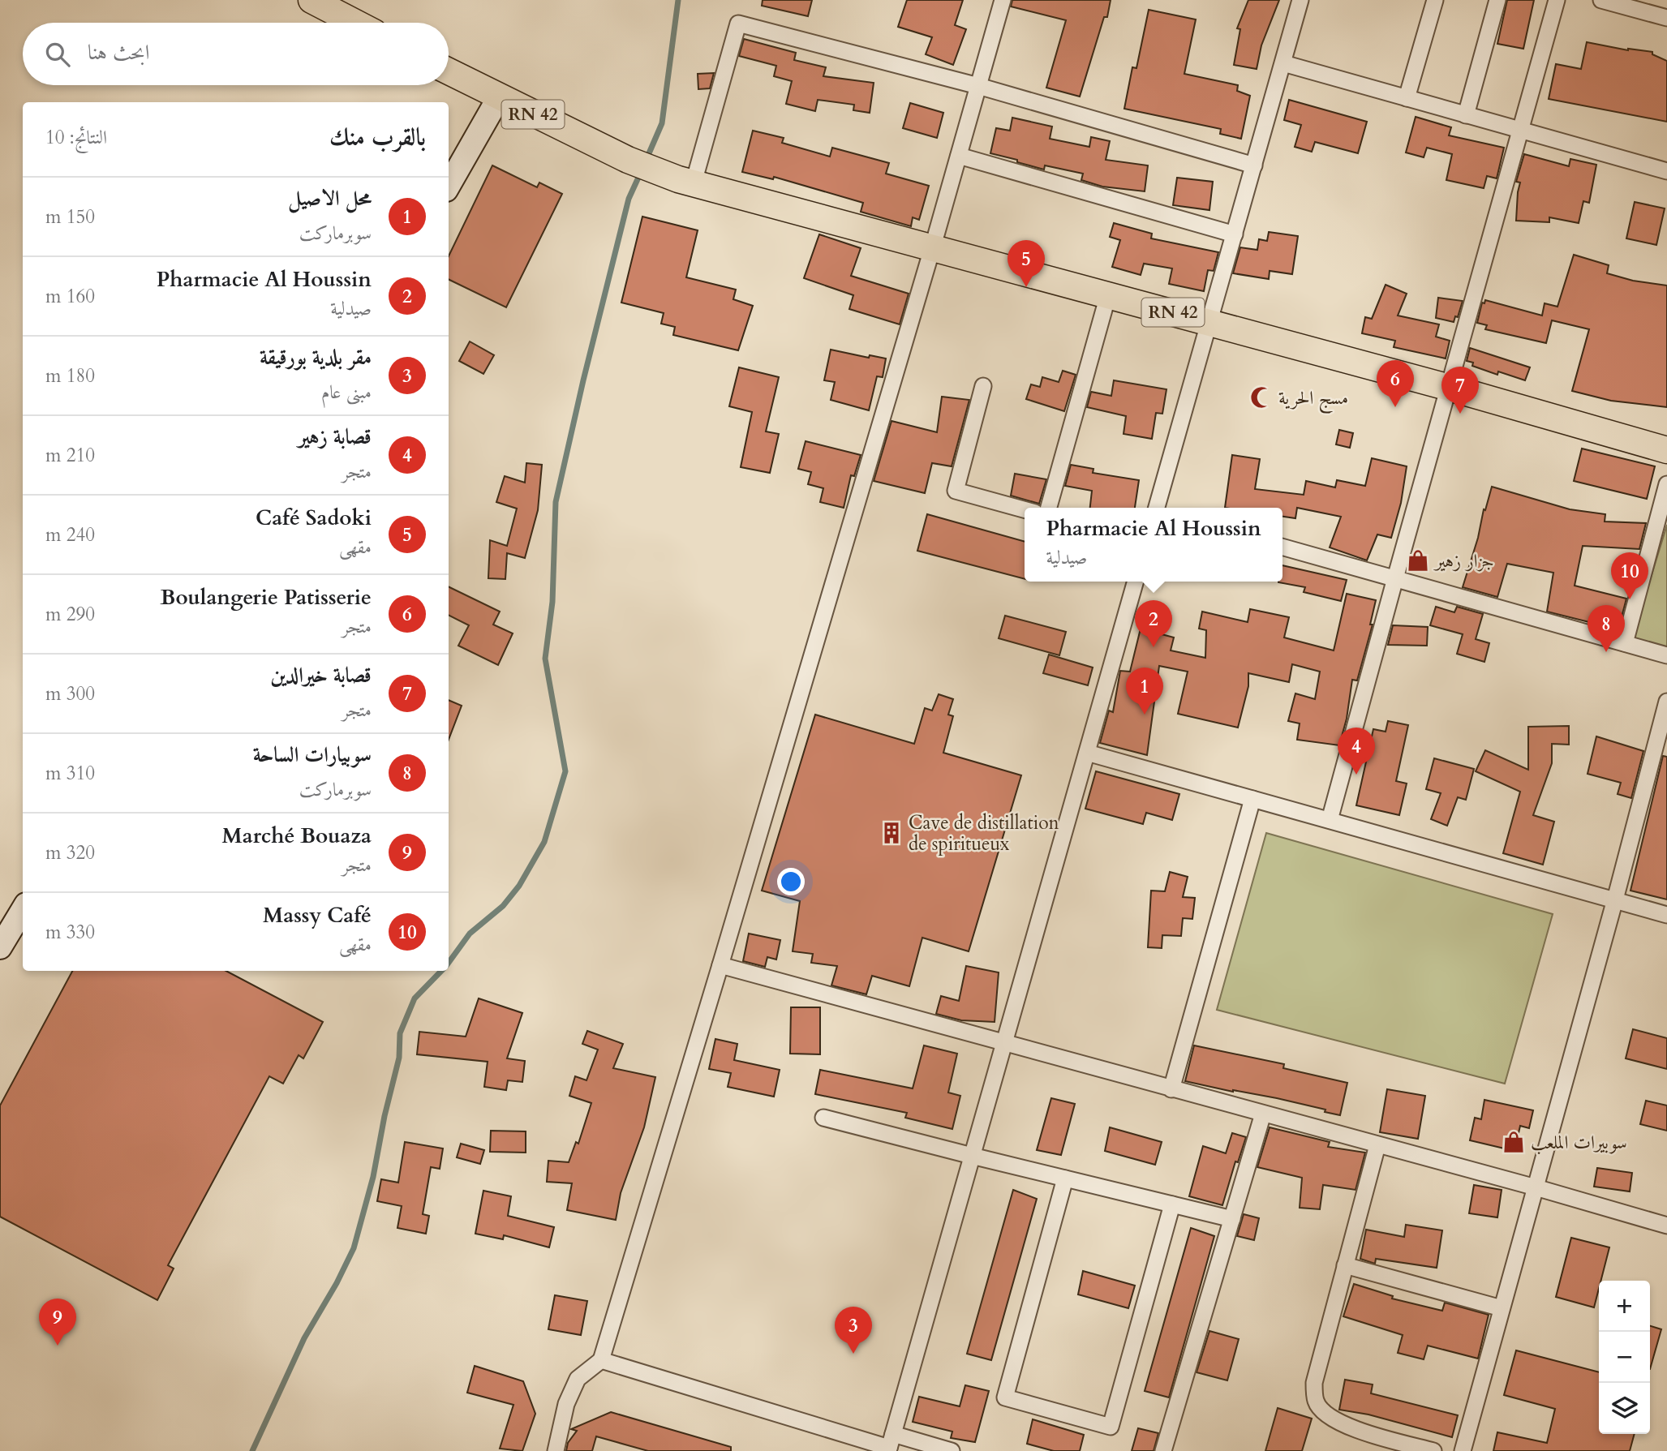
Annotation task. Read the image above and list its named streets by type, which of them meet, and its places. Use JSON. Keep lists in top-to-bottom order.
{
  "streets": {
    "main road": ["RN 42"]
  },
  "places": {
    "mosque": ["مسج الحرية"],
    "shop": ["جزار زهير", "سوبيرات الملعب"],
    "building": ["Cave de distillation de spiritueux"]
  },
  "page": {
    "search": "ابحث هنا",
    "heading": ["بالقرب منك", "النتائج: 10"],
    "list": [
      {
        "mark": "1",
        "name": "محل الاصيل",
        "note": "سوبرماركت",
        "value": "150 m"
      },
      {
        "mark": "2",
        "name": "Pharmacie Al Houssin",
        "note": "صيدلية",
        "value": "160 m"
      },
      {
        "mark": "3",
        "name": "مقر بلدية بورقيقة",
        "note": "مبنى عام",
        "value": "180 m"
      },
      {
        "mark": "4",
        "name": "قصابة زهير",
        "note": "متجر",
        "value": "210 m"
      },
      {
        "mark": "5",
        "name": "Café Sadoki",
        "note": "مقهى",
        "value": "240 m"
      },
      {
        "mark": "6",
        "name": "Boulangerie Patisserie",
        "note": "متجر",
        "value": "290 m"
      },
      {
        "mark": "7",
        "name": "قصابة خيرالدين",
        "note": "متجر",
        "value": "300 m"
      },
      {
        "mark": "8",
        "name": "سوبيارات الساحة",
        "note": "سوبرماركت",
        "value": "310 m"
      },
      {
        "mark": "9",
        "name": "Marché Bouaza",
        "note": "متجر",
        "value": "320 m"
      },
      {
        "mark": "10",
        "name": "Massy Café",
        "note": "مقهى",
        "value": "330 m"
      }
    ],
    "pins": [
      "5",
      "6",
      "7",
      "10",
      "2",
      "8",
      "1",
      "4",
      "9",
      "3"
    ],
    "popup": ["Pharmacie Al Houssin", "صيدلية"],
    "map_buttons": ["+", "−"]
  }
}
